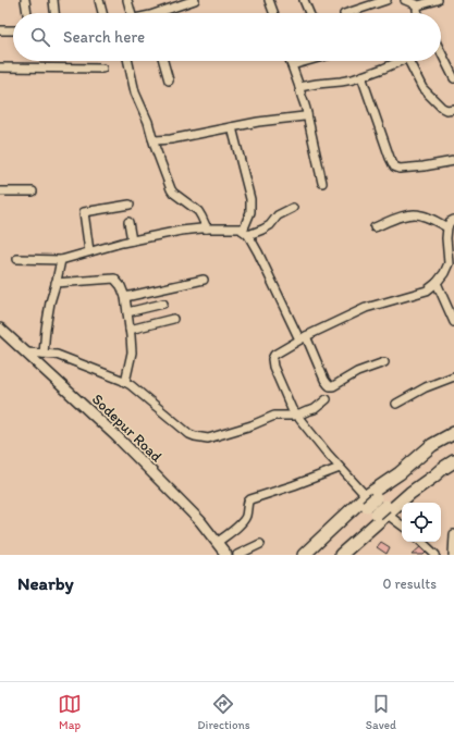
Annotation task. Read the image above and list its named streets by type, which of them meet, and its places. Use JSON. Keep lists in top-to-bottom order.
{
  "streets": {
    "main road": ["Sodepur Road"]
  },
  "page": {
    "search": "Search here",
    "heading": ["Nearby", "0 results"],
    "nav": ["Map", "Directions", "Saved"]
  }
}
